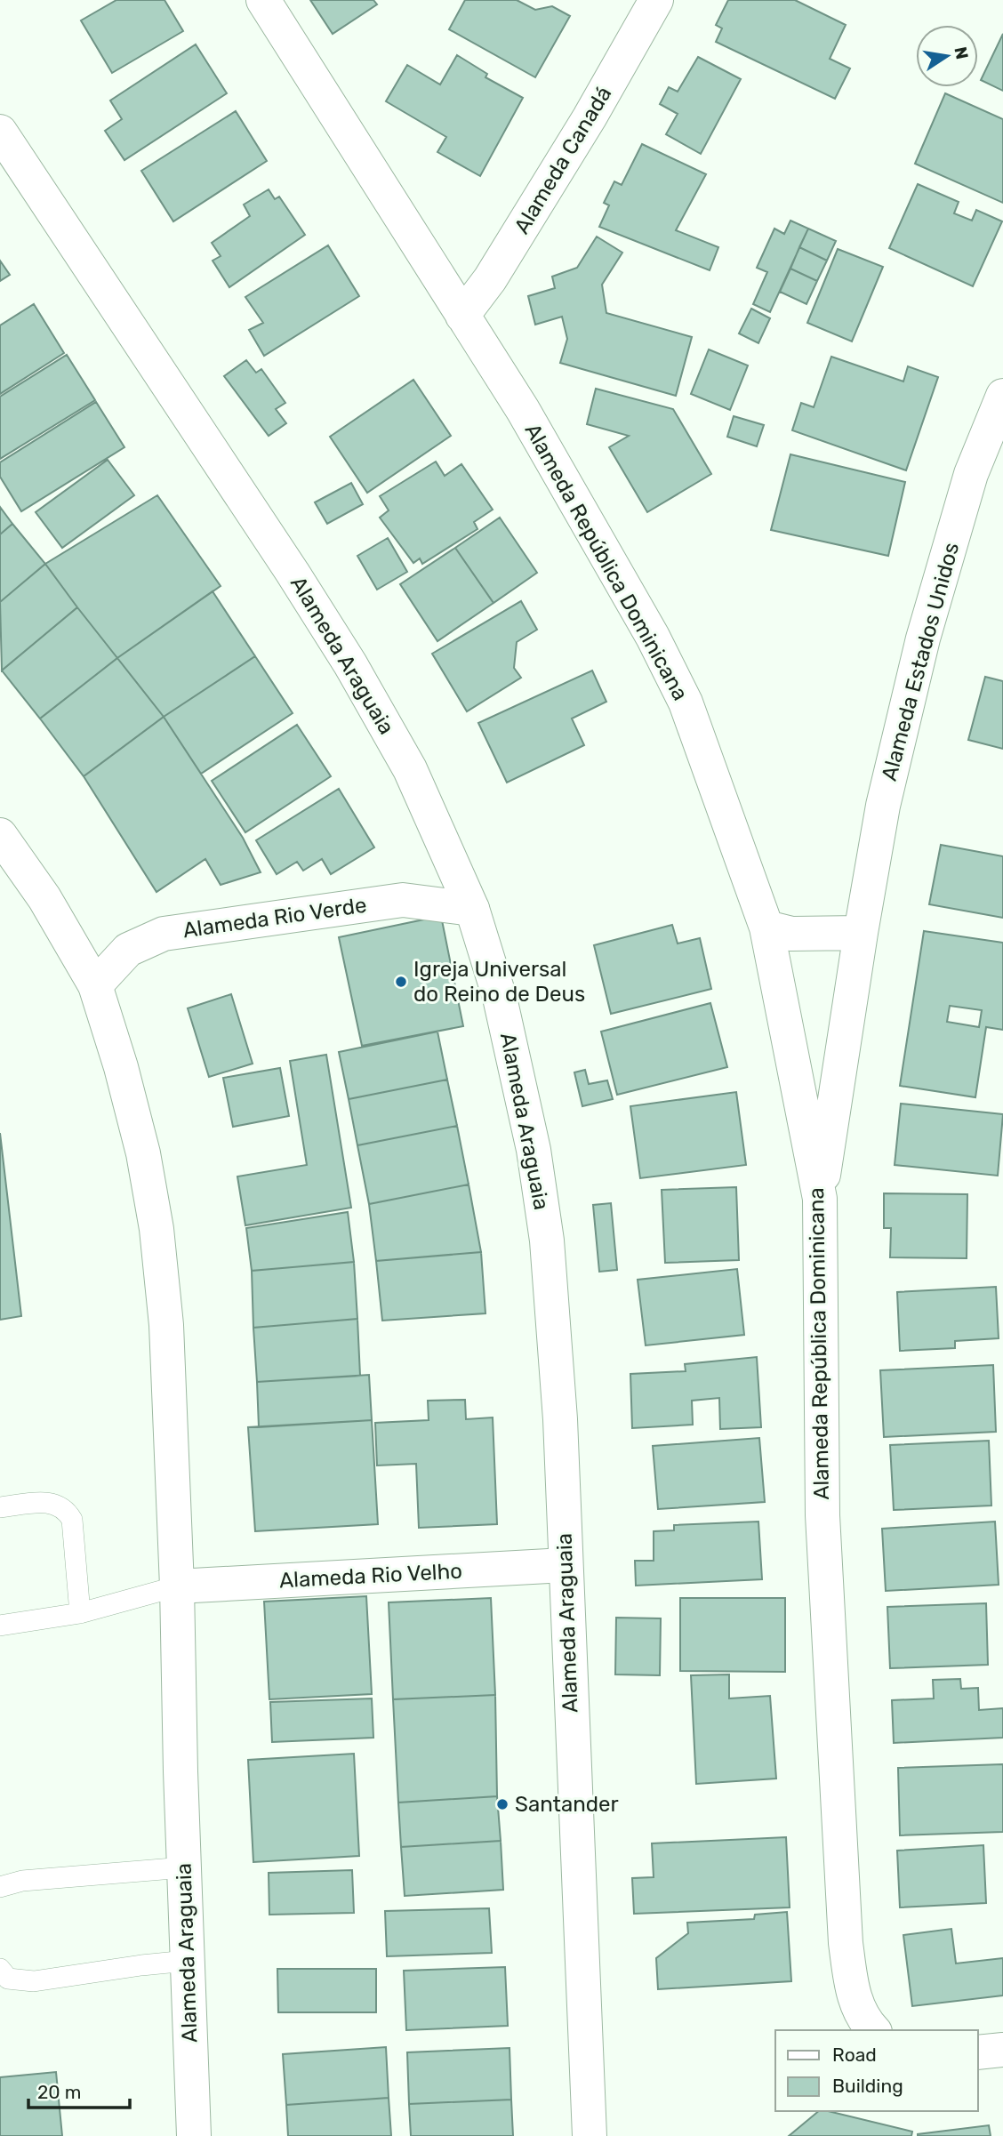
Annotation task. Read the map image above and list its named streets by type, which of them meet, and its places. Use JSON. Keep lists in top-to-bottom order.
{
  "streets": {
    "street": [
      "Alameda Canadá",
      "Alameda República Dominicana",
      "Alameda Araguaia",
      "Alameda Estados Unidos",
      "Alameda Rio Verde",
      "Alameda Rio Velho"
    ]
  },
  "crossings": [
    ["Alameda Canadá", "Alameda República Dominicana"],
    ["Alameda República Dominicana", "Alameda Estados Unidos"],
    ["Alameda Araguaia", "Alameda Rio Verde"],
    ["Alameda Araguaia", "Alameda Rio Velho"]
  ],
  "places": ["Igreja Universal do Reino de Deus", "Santander"],
  "legend": ["Road", "Building"],
  "scale_bar": "20 m",
  "north": "right"
}
